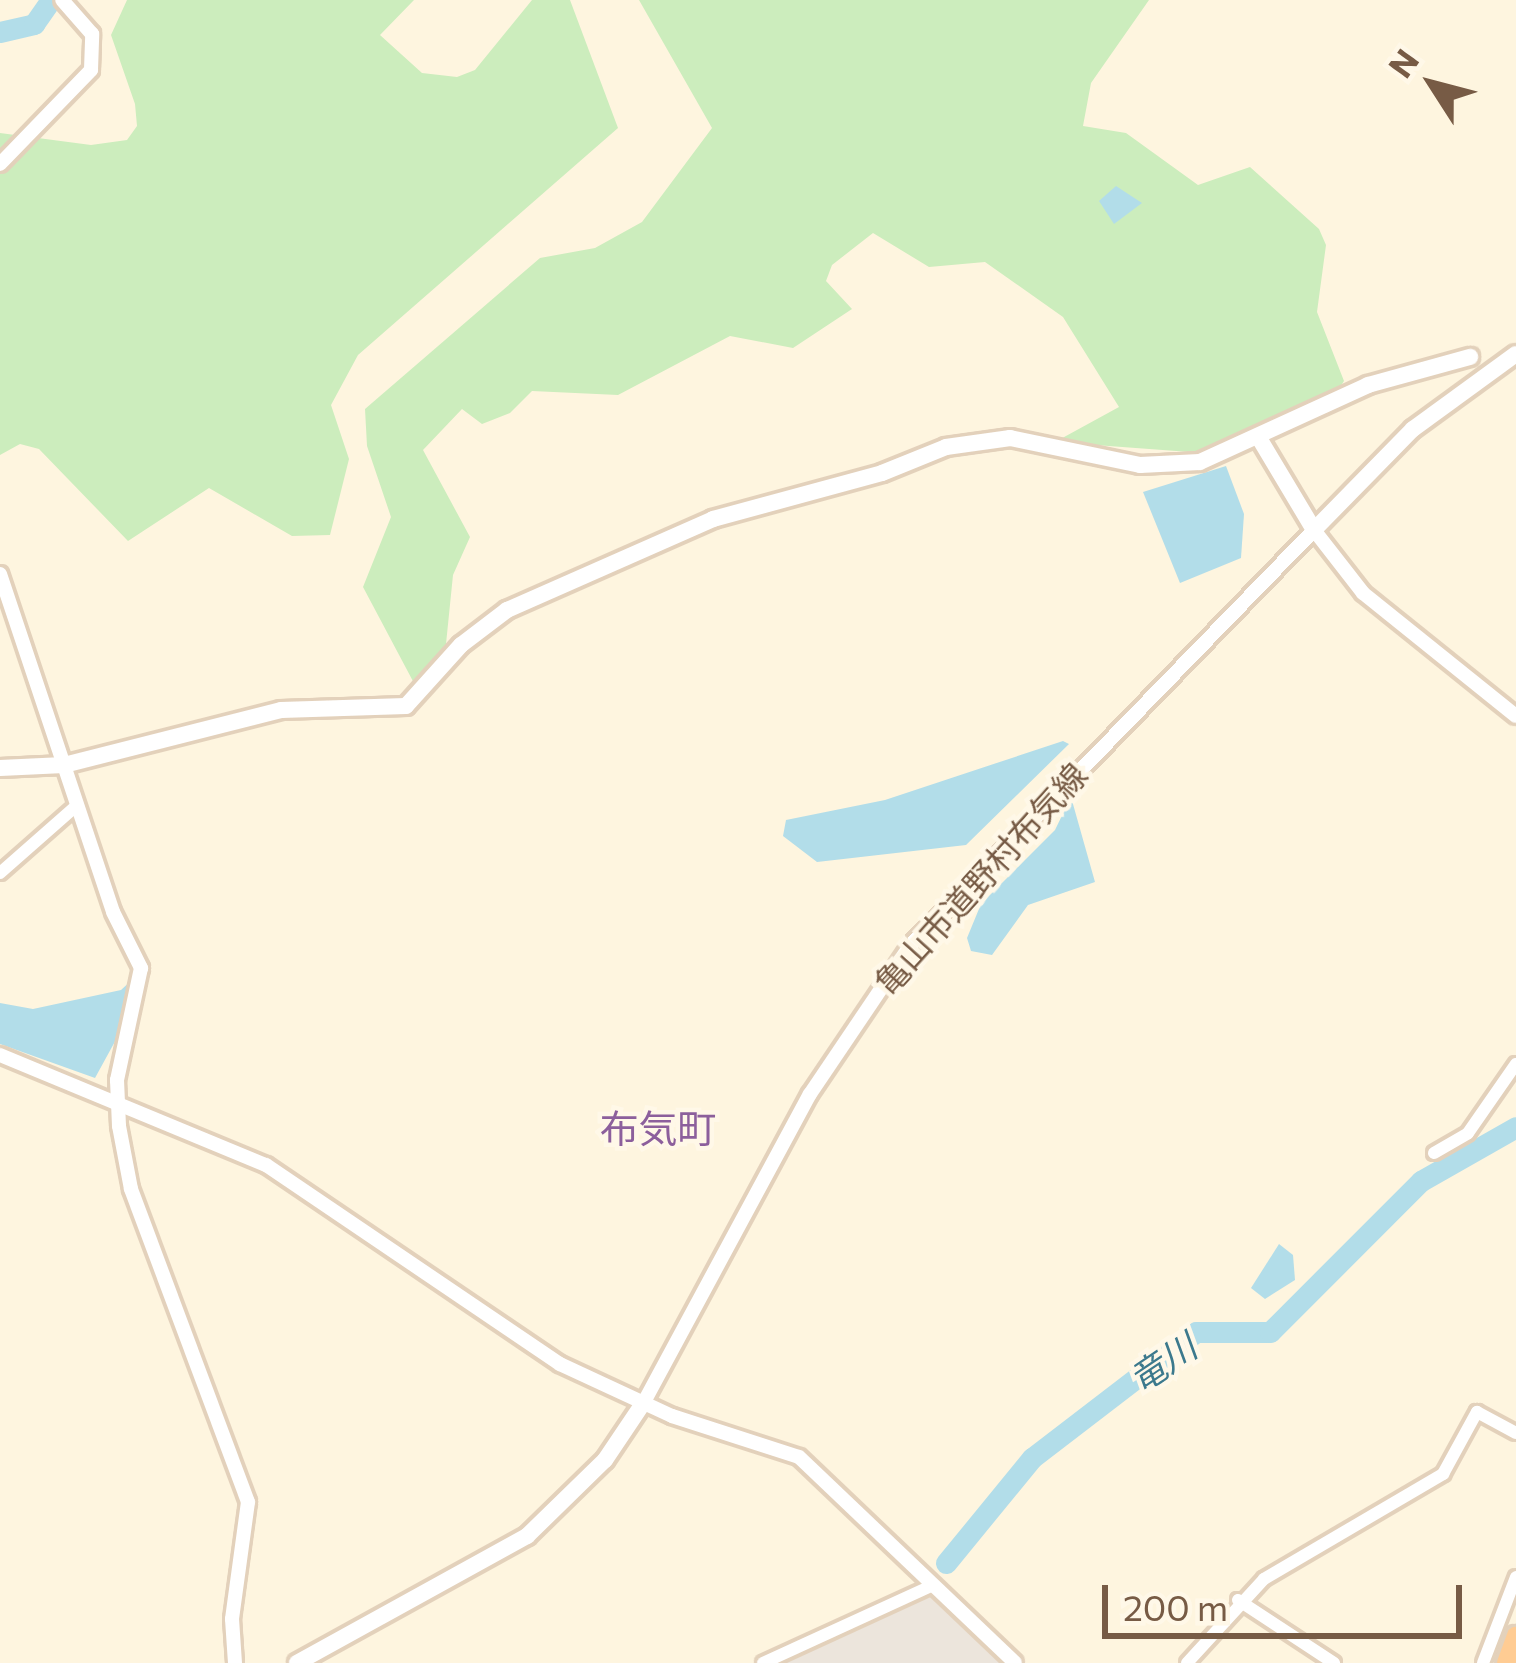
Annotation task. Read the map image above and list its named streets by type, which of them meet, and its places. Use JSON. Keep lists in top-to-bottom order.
{
  "streets": {
    "street": ["亀山市道野村布気線"]
  },
  "districts": ["布気町"],
  "water": ["竜川"],
  "scale_bar": "200 m",
  "north": "top left"
}
